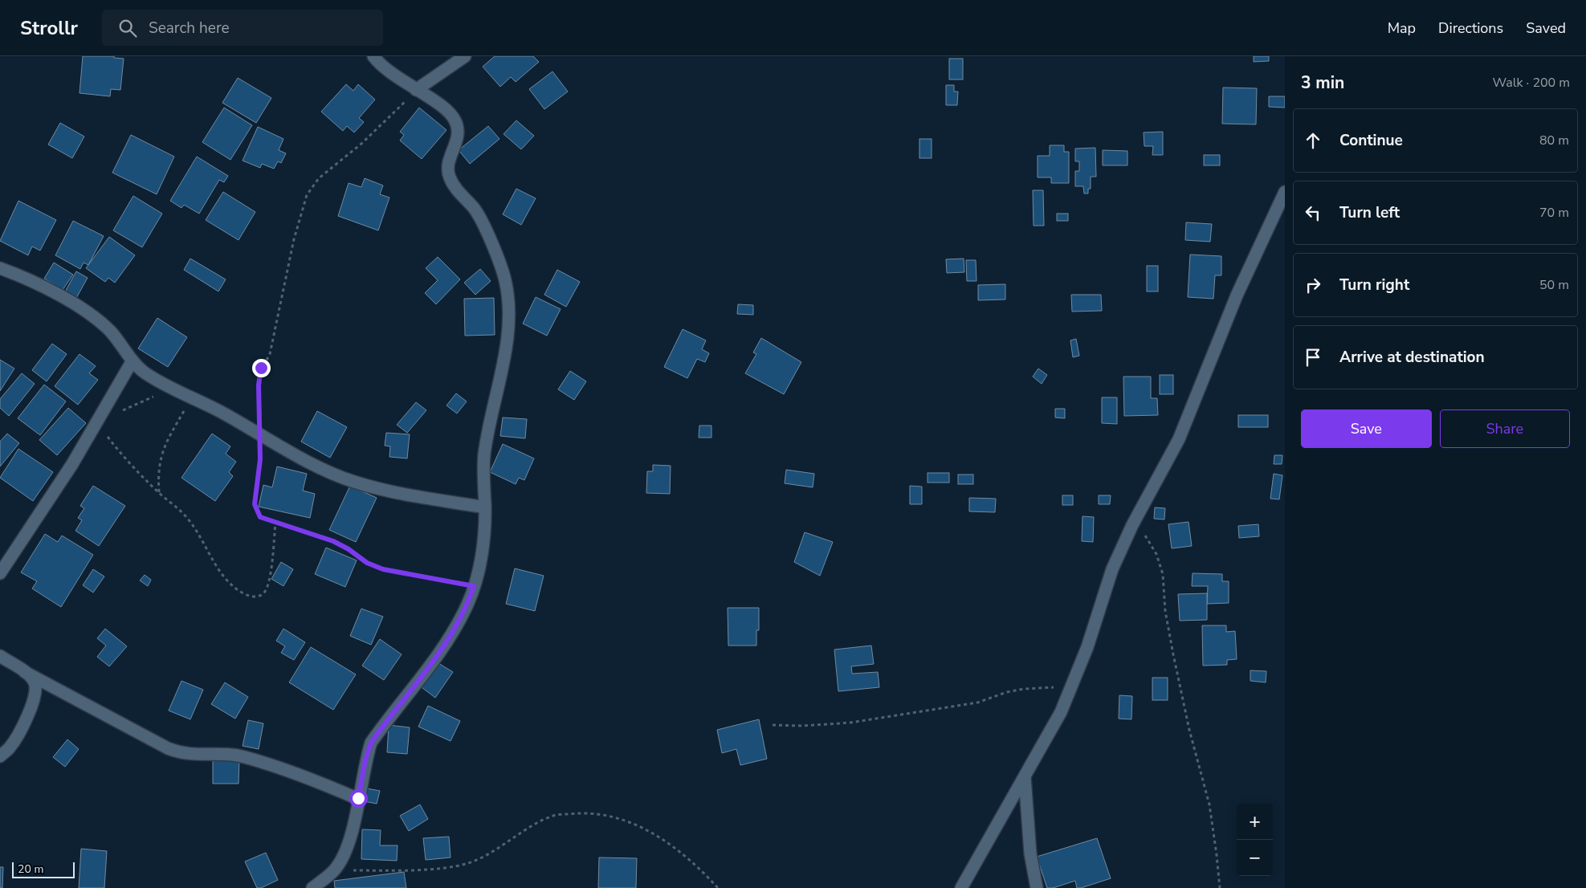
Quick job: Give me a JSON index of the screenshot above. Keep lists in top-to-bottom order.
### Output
{
  "scale_bar": "20 m",
  "page": {
    "header": "Strollr",
    "search": "Search here",
    "nav": ["Map", "Directions", "Saved"],
    "heading": ["3 min", "Walk · 200 m"],
    "list": [
      ["Continue", "80 m"],
      ["Turn left", "70 m"],
      ["Turn right", "50 m"],
      "Arrive at destination"
    ],
    "buttons": ["Save", "Share"],
    "map_buttons": ["+", "−"],
    "scale": "20 m"
  }
}
